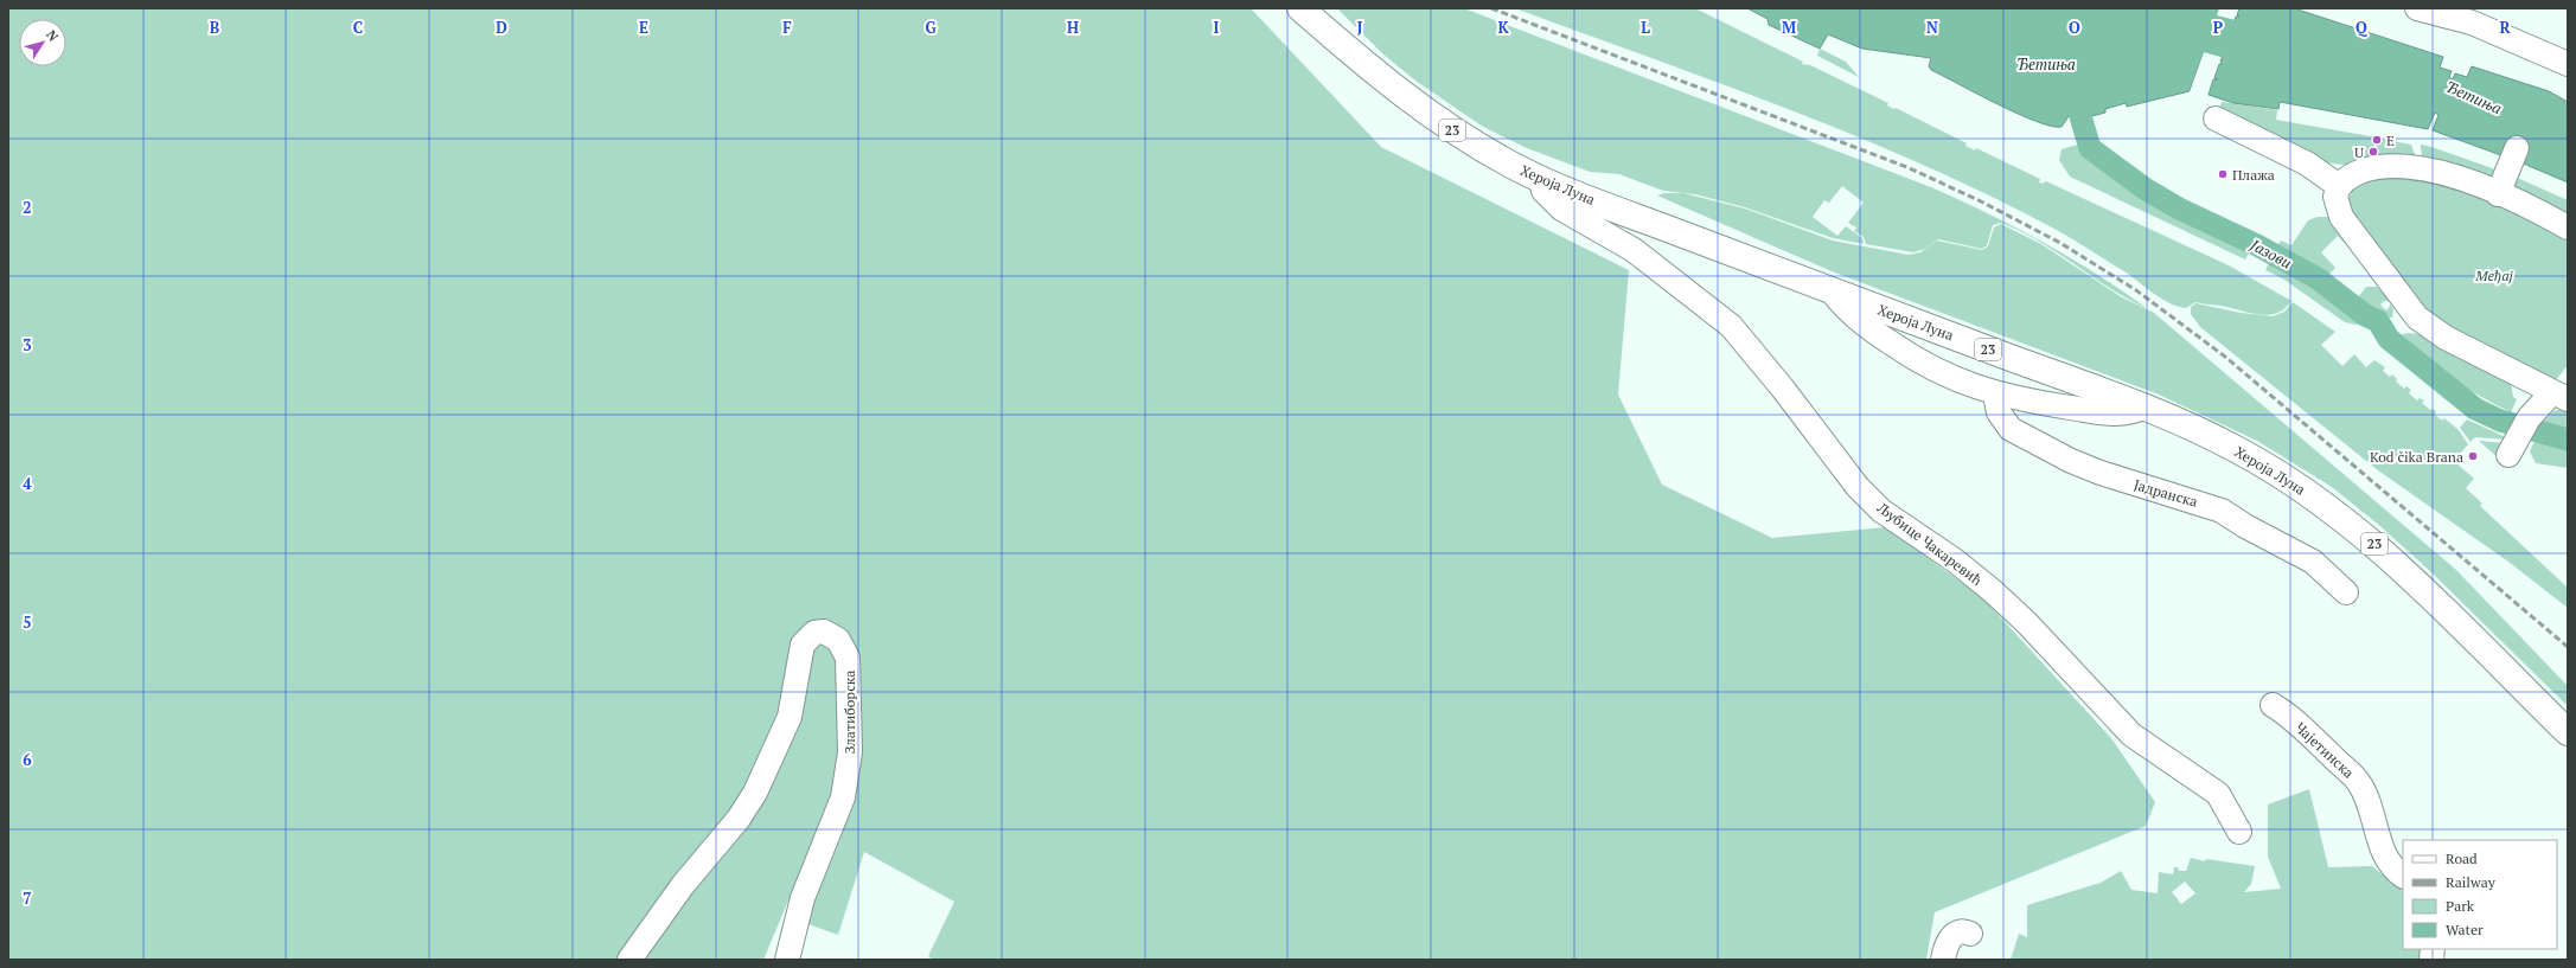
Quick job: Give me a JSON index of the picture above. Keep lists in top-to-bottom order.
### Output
{
  "streets": {
    "main road": ["23", "Хероја Луна"],
    "street": [
      "Јадранска",
      "Љубице Чакаревић",
      "Златиборска",
      "Чајетинска"
    ]
  },
  "crossings": [
    ["Хероја Луна", "Љубице Чакаревић"]
  ],
  "water": ["Ђетиња", "Јазови"],
  "parks": ["Међај"],
  "places": [
    "E",
    "U",
    "Плажа",
    "Kod čika Brana"
  ],
  "legend": [
    "Road",
    "Railway",
    "Park",
    "Water"
  ],
  "north": "top right",
  "grid": {
    "columns": [
      "B",
      "C",
      "D",
      "E",
      "F",
      "G",
      "H",
      "I",
      "J",
      "K",
      "L",
      "M",
      "N",
      "O",
      "P",
      "Q",
      "R"
    ],
    "rows": [
      "2",
      "3",
      "4",
      "5",
      "6",
      "7"
    ]
  }
}
